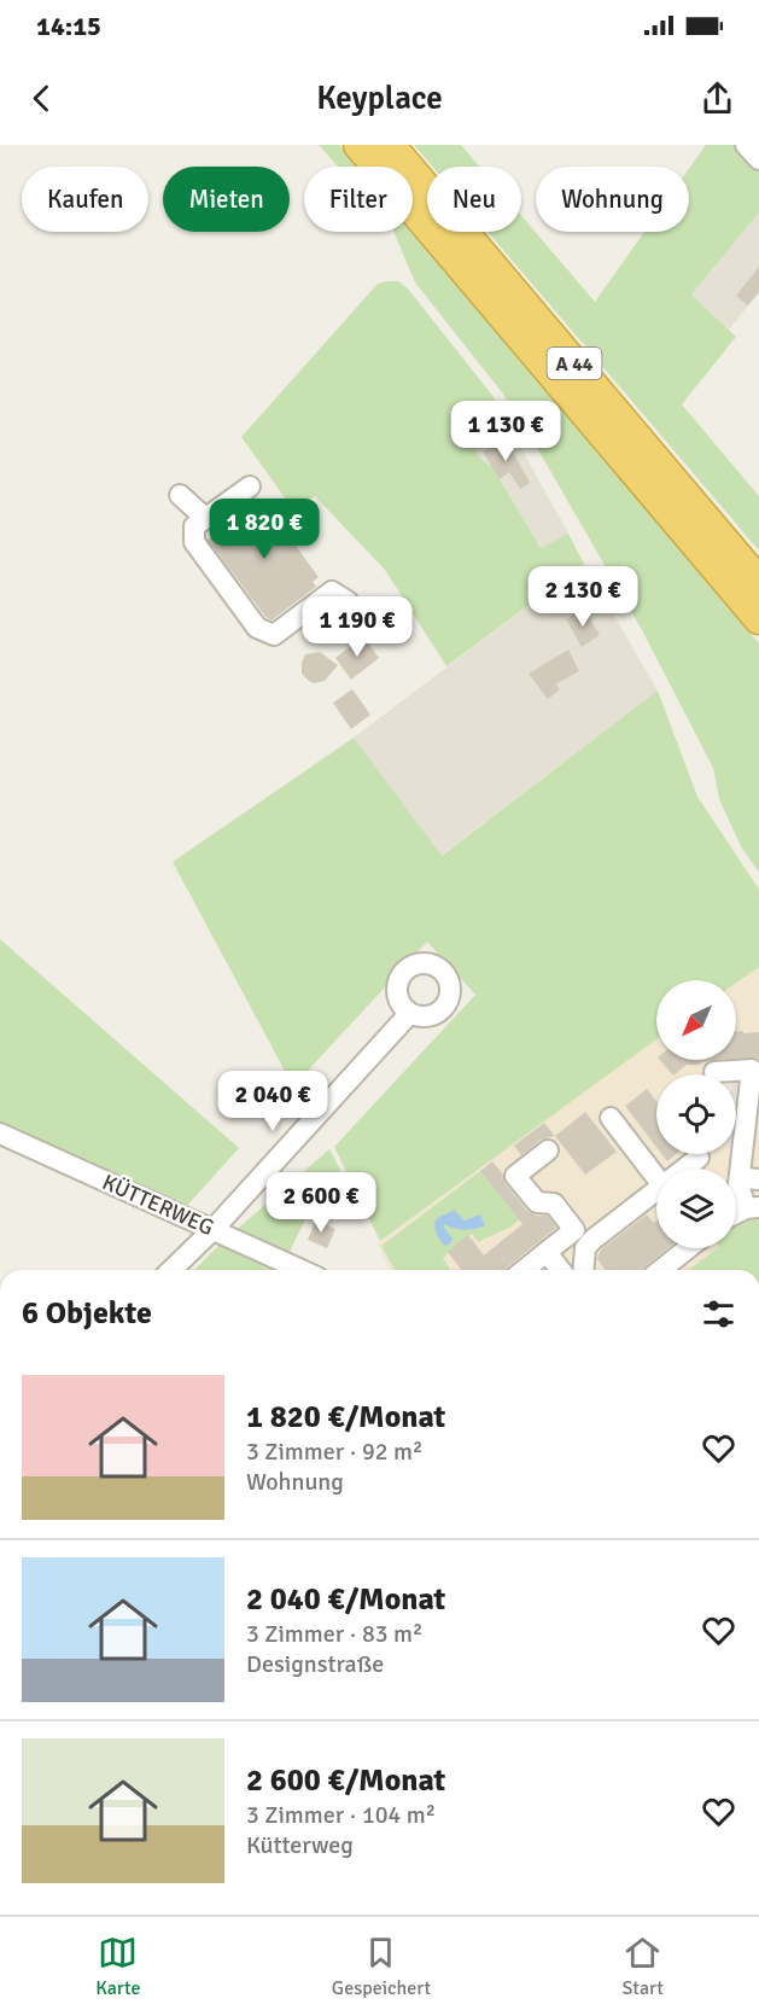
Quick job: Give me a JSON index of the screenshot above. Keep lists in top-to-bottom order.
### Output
{
  "streets": {
    "highway": ["A 44"],
    "street": ["KÜTTERWEG"]
  },
  "north": "bottom left",
  "page": {
    "status": "14:15",
    "header": "Keyplace",
    "chip": [
      "Kaufen",
      "Mieten",
      "Filter",
      "Neu",
      "Wohnung"
    ],
    "price": [
      "1 130 €",
      "1 820 €",
      "2 130 €",
      "1 190 €",
      "2 040 €",
      "2 600 €"
    ],
    "heading": "6 Objekte",
    "list": [
      {
        "name": "1 820 €/Monat",
        "note": "3 Zimmer · 92 m² · Wohnung"
      },
      {
        "name": "2 040 €/Monat",
        "note": "3 Zimmer · 83 m² · Designstraße"
      },
      {
        "name": "2 600 €/Monat",
        "note": "3 Zimmer · 104 m² · Kütterweg"
      }
    ],
    "tabs": ["Karte", "Gespeichert", "Start"]
  }
}
